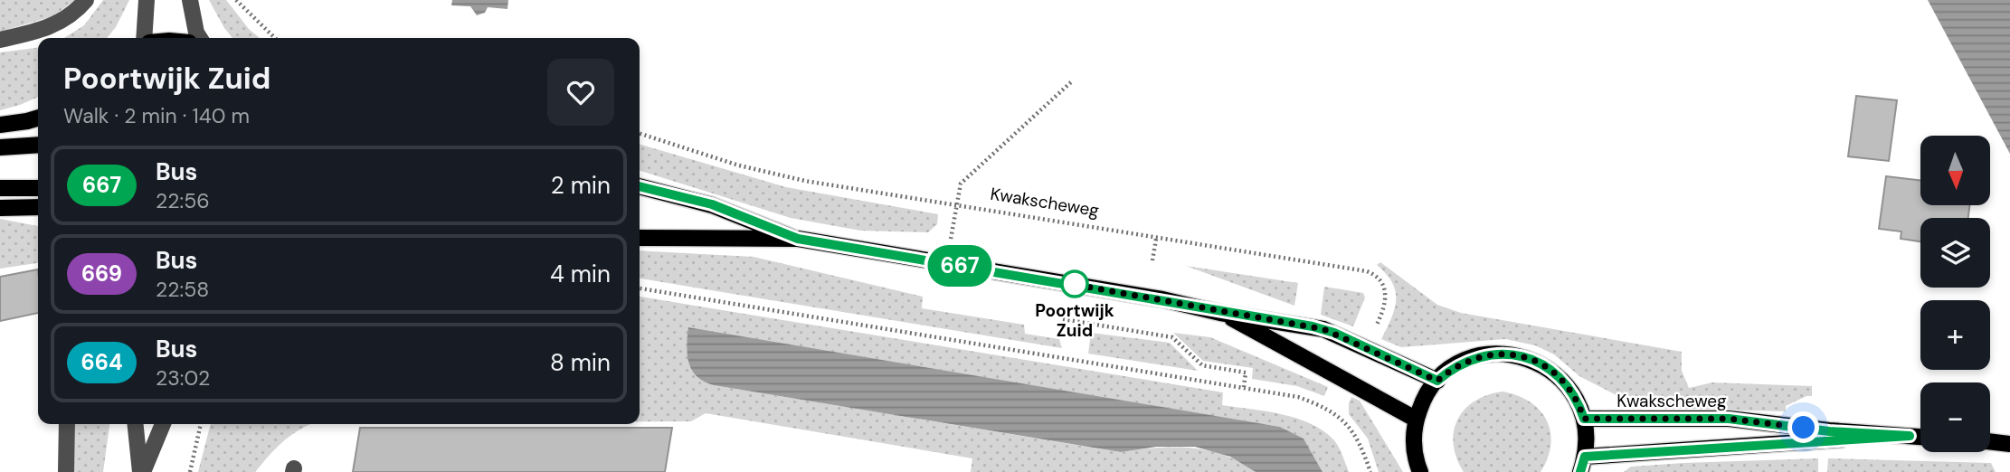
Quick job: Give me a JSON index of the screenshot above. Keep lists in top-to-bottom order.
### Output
{
  "streets": {
    "main road": ["Kwakscheweg"]
  },
  "places": ["Poortwijk Zuid"],
  "lines": ["bus line 667"],
  "north": "bottom",
  "page": {
    "on_map": "667",
    "heading": ["Poortwijk Zuid", "Walk · 2 min · 140 m"],
    "map_buttons": ["+", "−"],
    "list": [
      {
        "mark": "667",
        "name": "Bus",
        "note": "22:56",
        "value": "2 min"
      },
      {
        "mark": "669",
        "name": "Bus",
        "note": "22:58",
        "value": "4 min"
      },
      {
        "mark": "664",
        "name": "Bus",
        "note": "23:02",
        "value": "8 min"
      }
    ]
  }
}
